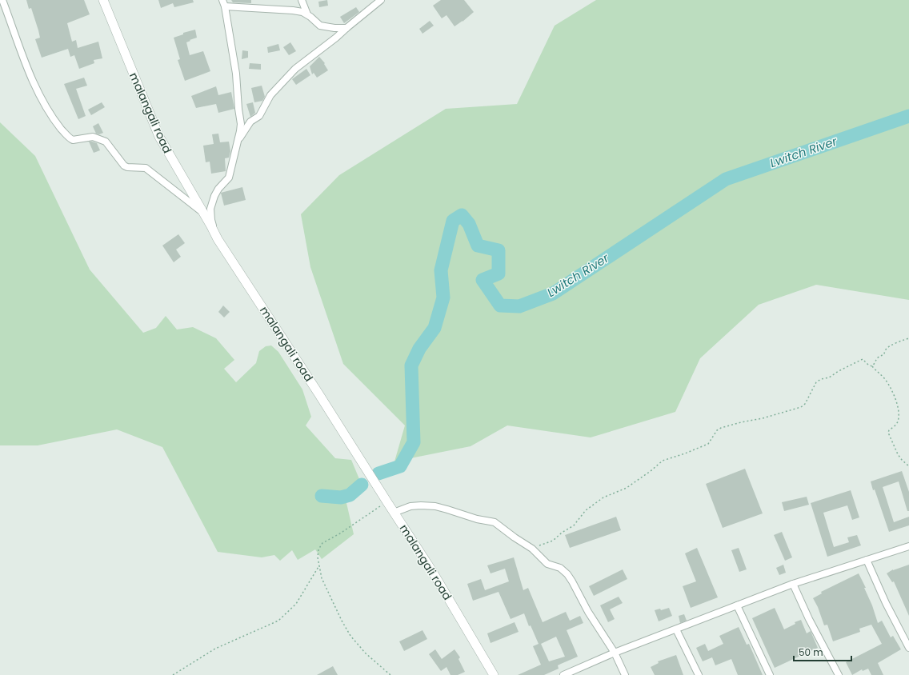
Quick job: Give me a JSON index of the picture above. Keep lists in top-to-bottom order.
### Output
{
  "streets": {
    "street": ["malangali road"]
  },
  "water": ["Lwitch River"],
  "scale_bar": "50 m"
}
